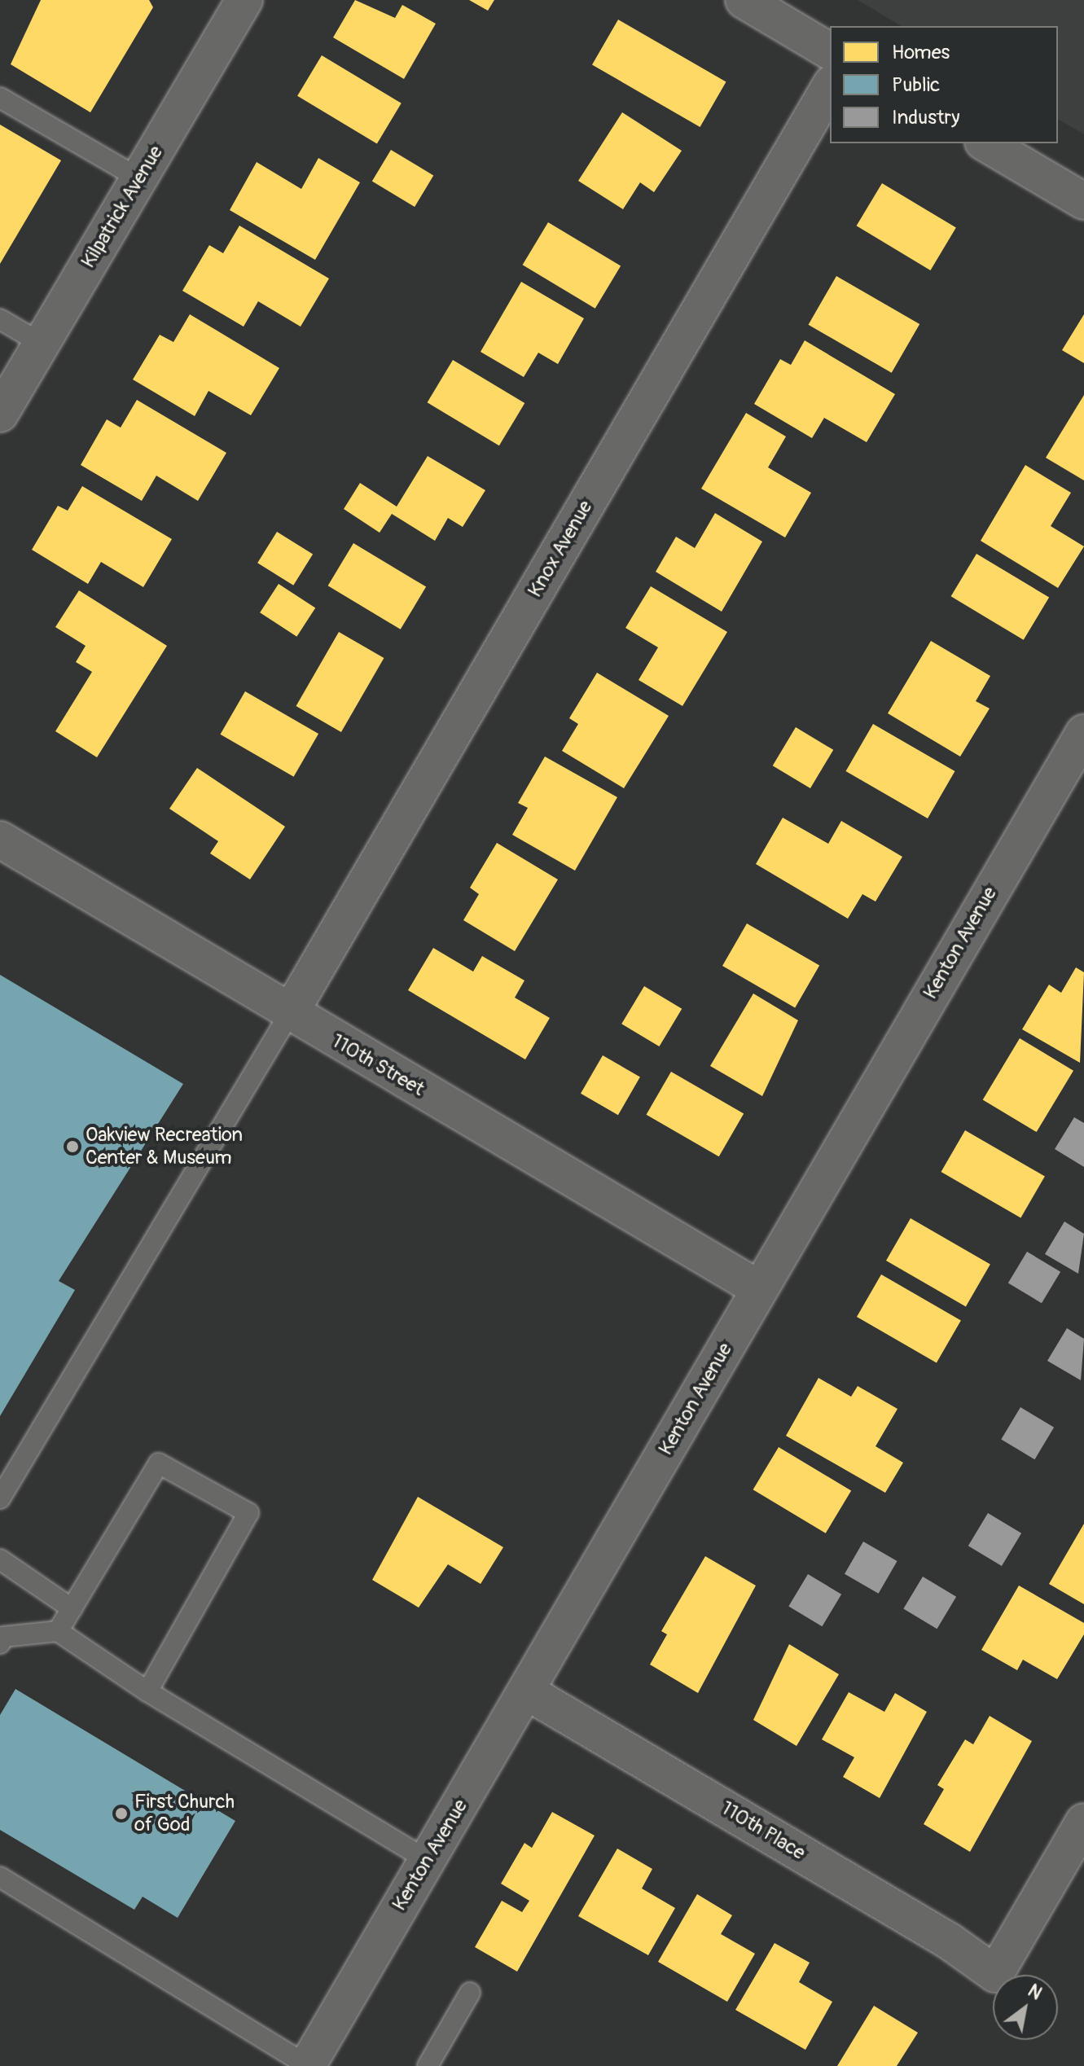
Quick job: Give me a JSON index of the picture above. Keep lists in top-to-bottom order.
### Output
{
  "streets": {
    "street": [
      "Kilpatrick Avenue",
      "Knox Avenue",
      "Kenton Avenue",
      "110th Street",
      "110th Place"
    ]
  },
  "crossings": [
    ["Knox Avenue", "110th Street"],
    ["Kenton Avenue", "110th Street"],
    ["Kenton Avenue", "110th Place"]
  ],
  "places": ["Oakview Recreation Center & Museum", "First Church of God"],
  "legend": ["Homes", "Public", "Industry"],
  "north": "top right"
}
